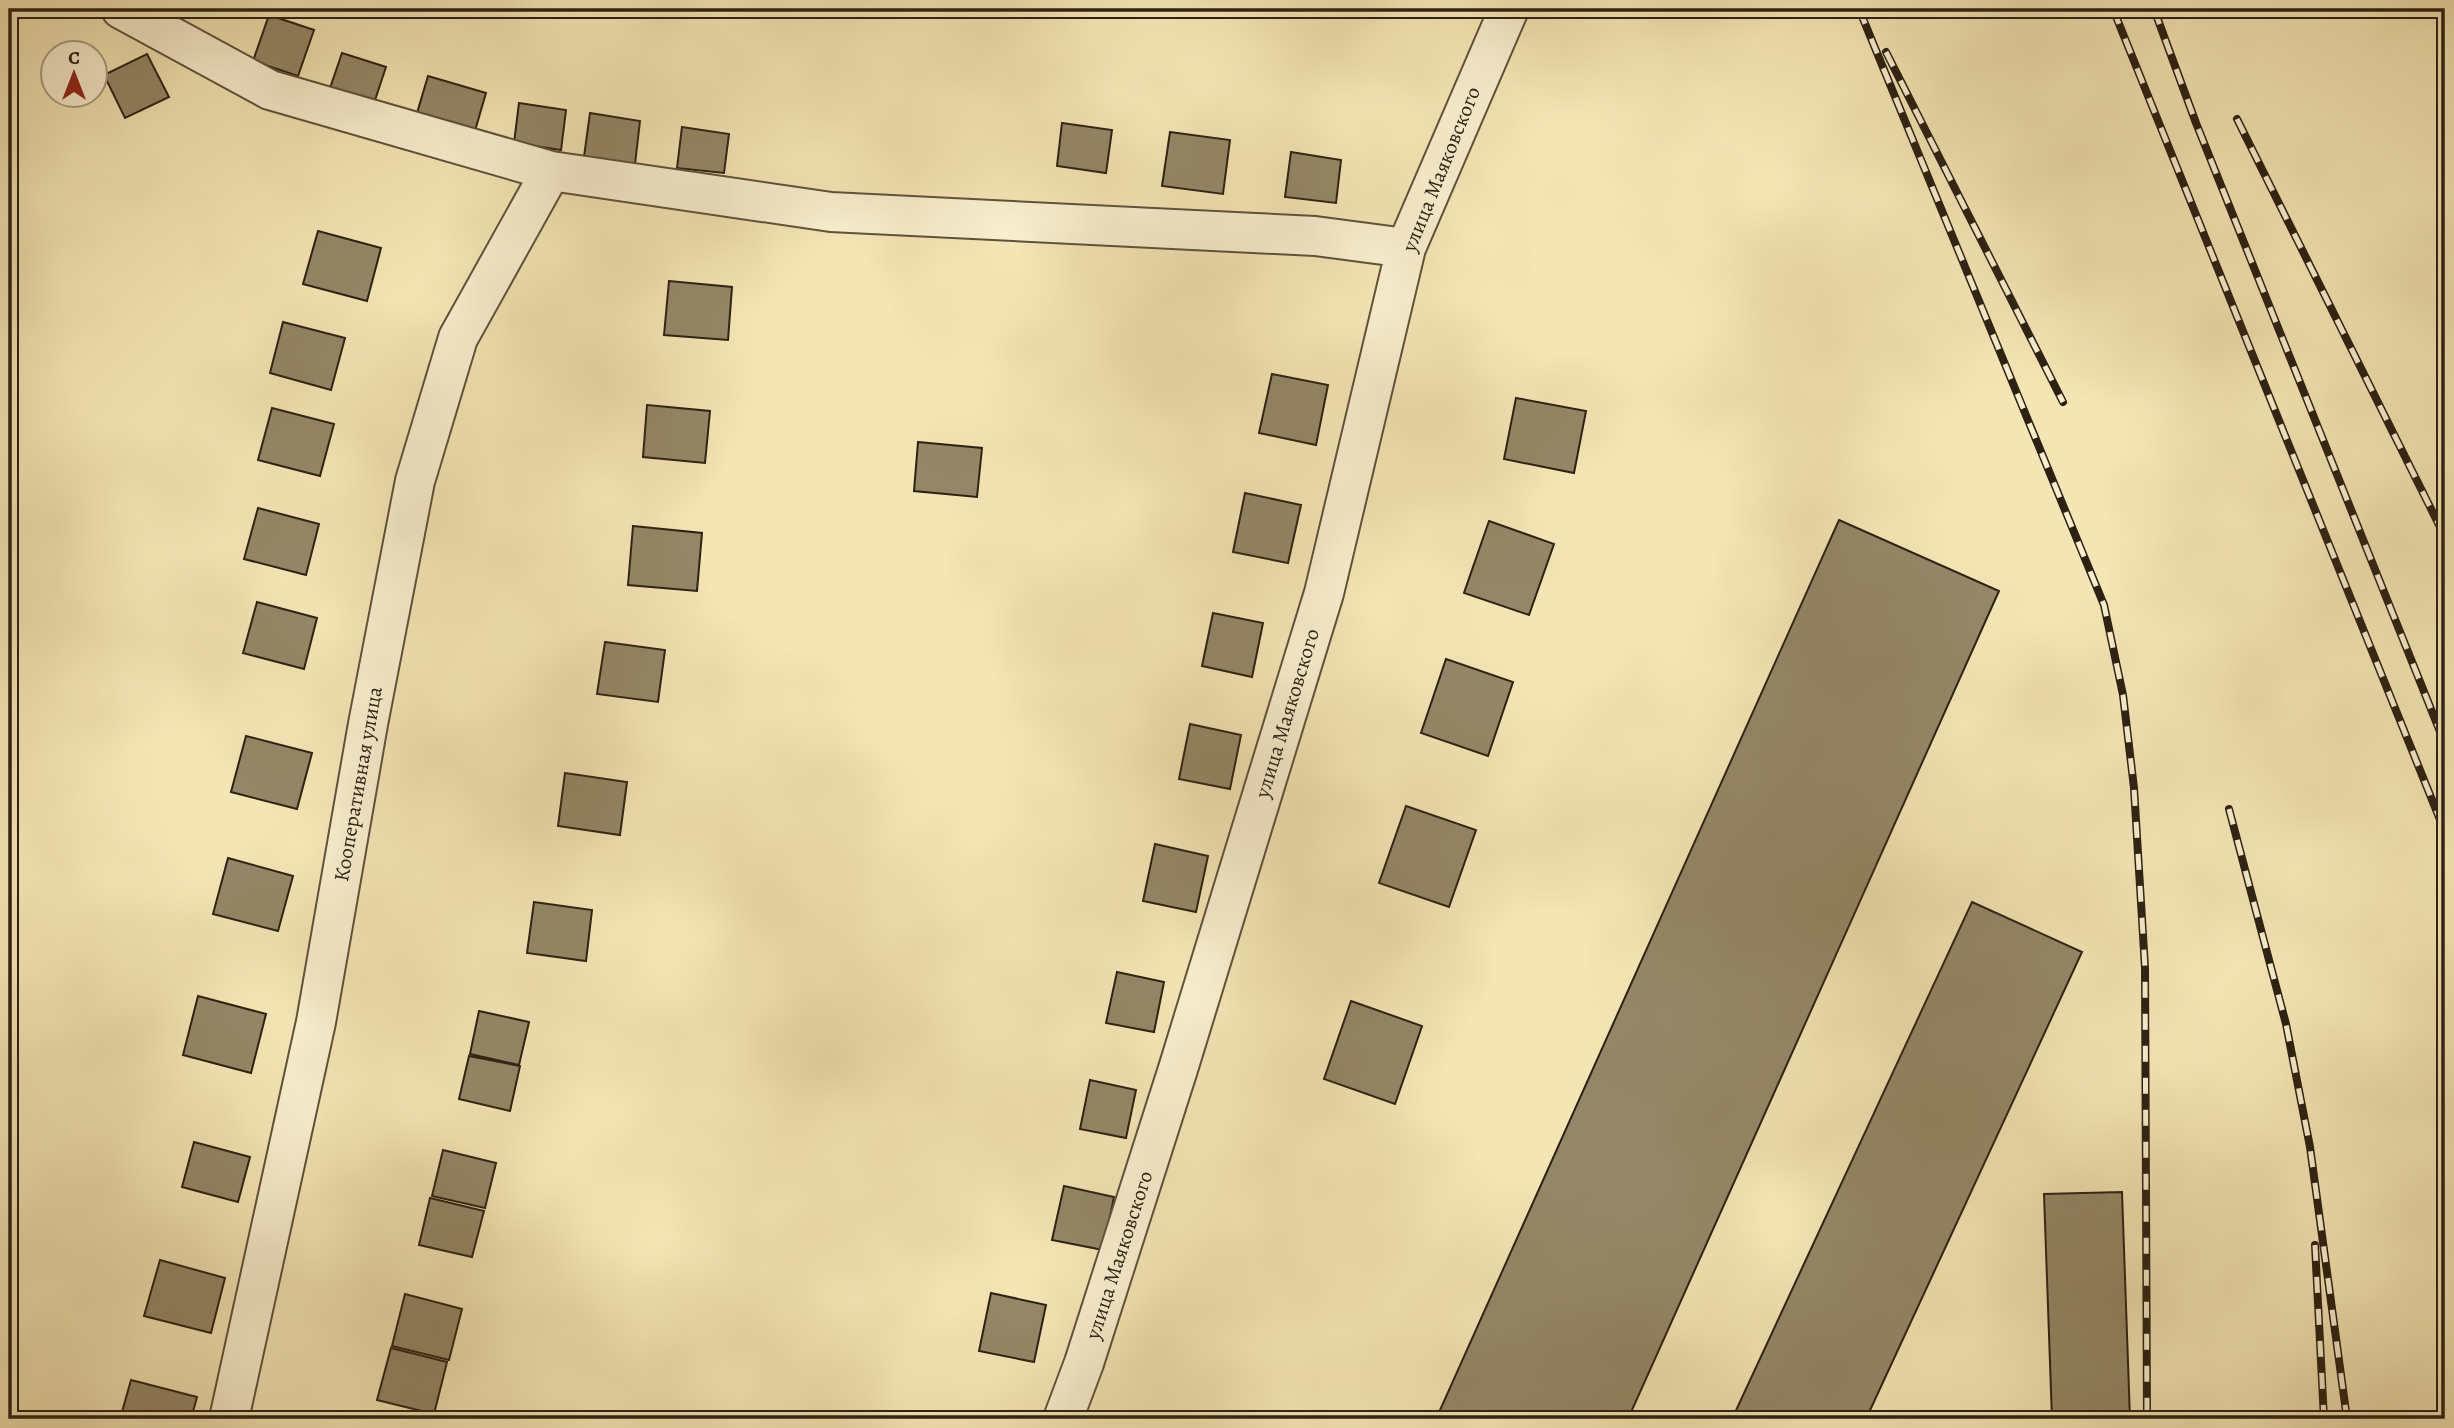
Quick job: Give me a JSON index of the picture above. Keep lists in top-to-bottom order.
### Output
{
  "streets": {
    "street": ["улица Маяковского", "Кооперативная улица"]
  },
  "north": "top"
}
